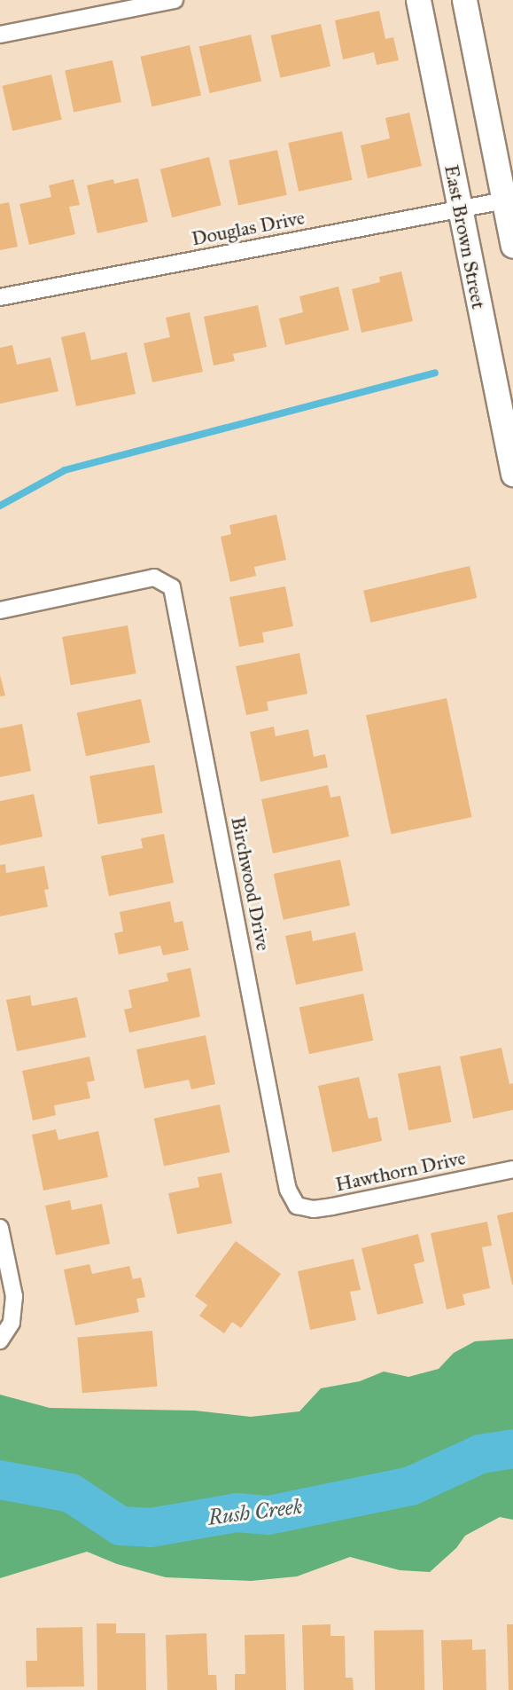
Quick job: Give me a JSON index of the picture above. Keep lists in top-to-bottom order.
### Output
{
  "streets": {
    "main road": ["East Brown Street"],
    "street": ["Douglas Drive", "Birchwood Drive", "Hawthorn Drive"]
  },
  "crossings": [
    ["Douglas Drive", "East Brown Street"],
    ["Birchwood Drive", "Hawthorn Drive"]
  ],
  "water": ["Rush Creek"]
}
